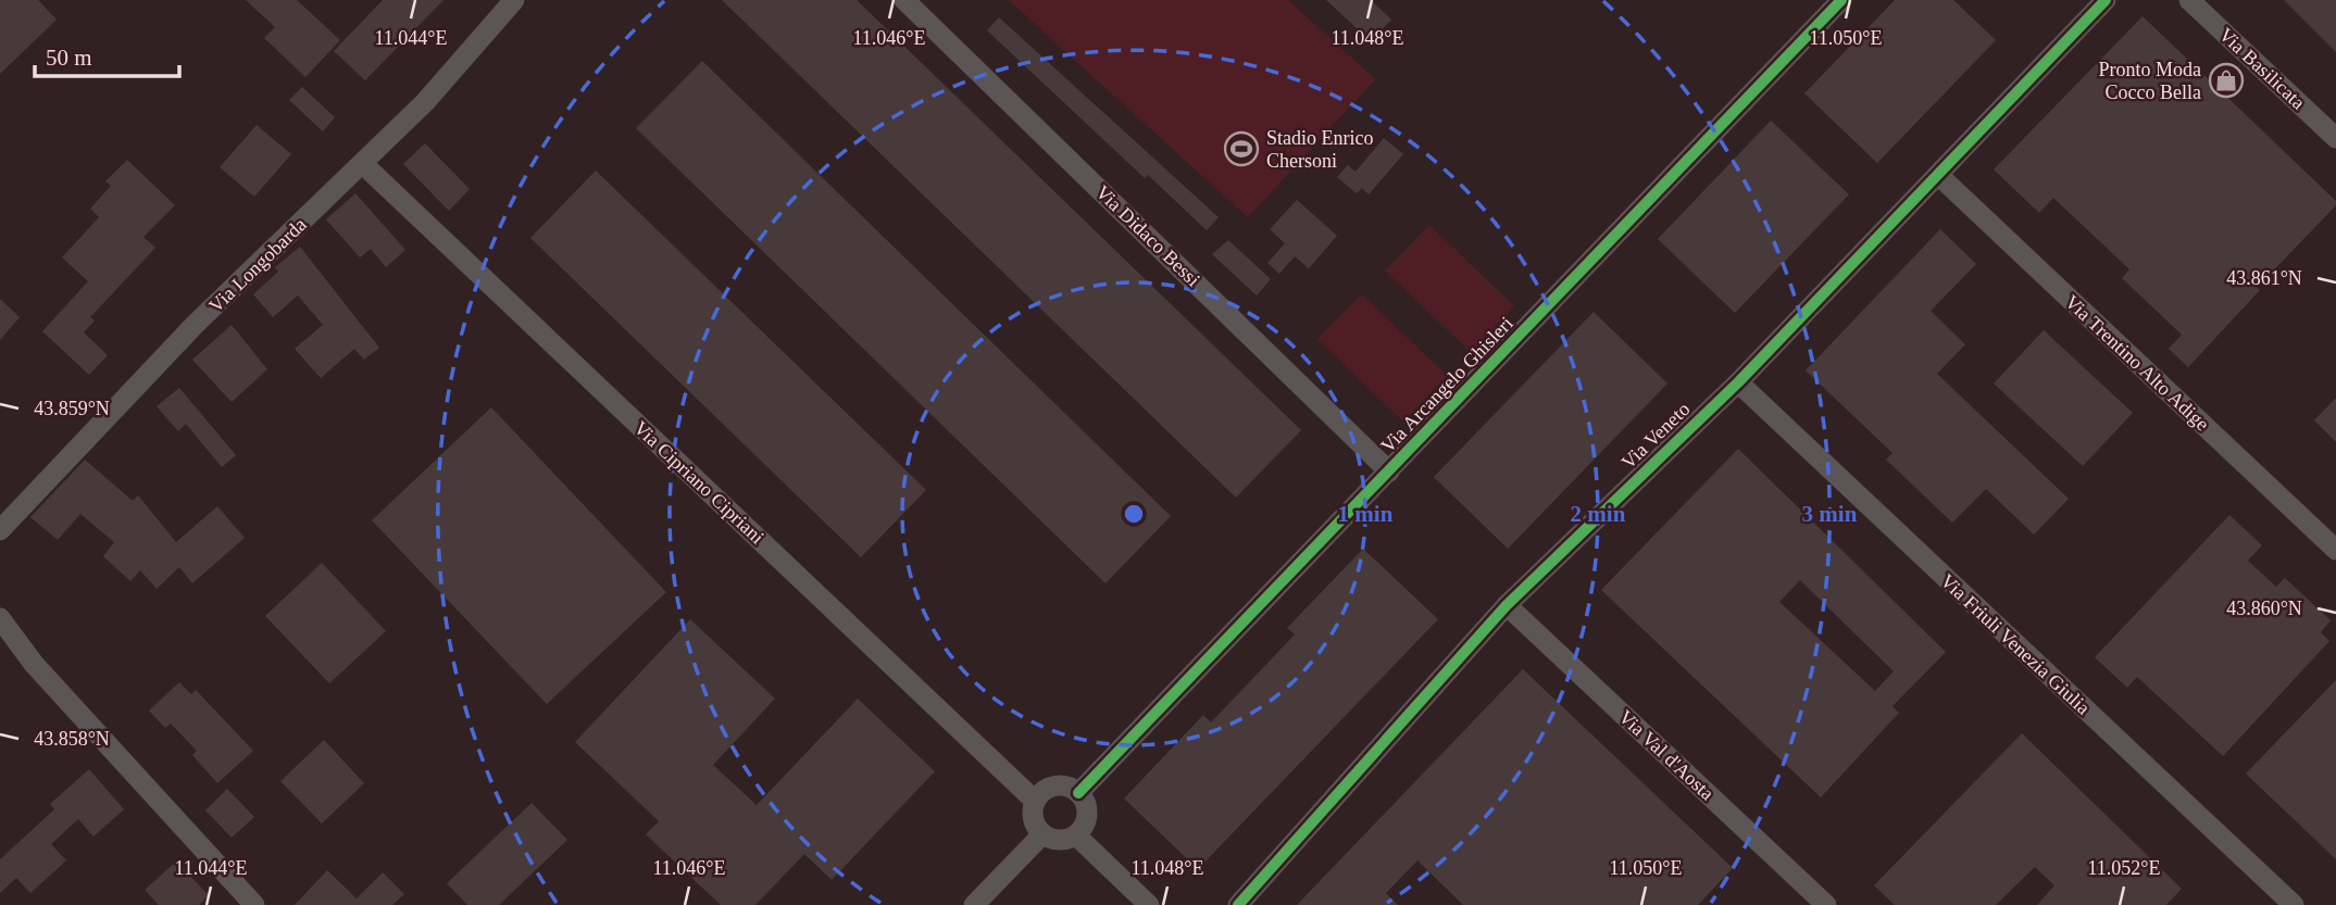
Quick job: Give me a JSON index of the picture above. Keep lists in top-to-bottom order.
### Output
{
  "streets": {
    "street": [
      "Via Basilicata",
      "Via Didaco Bessi",
      "Via Longobarda",
      "Via Trentino Alto Adige",
      "Via Arcangelo Ghisleri",
      "Via Veneto",
      "Via Cipriano Cipriani",
      "Via Friuli Venezia Giulia",
      "Via Val d'Aosta"
    ]
  },
  "crossings": [
    ["Via Didaco Bessi", "Via Arcangelo Ghisleri"],
    ["Via Longobarda", "Via Cipriano Cipriani"],
    ["Via Trentino Alto Adige", "Via Veneto"],
    ["Via Arcangelo Ghisleri", "Via Cipriano Cipriani"],
    ["Via Veneto", "Via Friuli Venezia Giulia"],
    ["Via Veneto", "Via Val d'Aosta"]
  ],
  "places": {
    "shop": ["Pronto Moda Cocco Bella"],
    "sports": ["Stadio Enrico Chersoni"]
  },
  "scale_bar": "50 m",
  "coordinates": [
    "11.044°E",
    "11.046°E",
    "11.048°E",
    "11.050°E",
    "43.861°N",
    "43.859°N",
    "43.860°N",
    "43.858°N",
    "11.052°E"
  ],
  "rings": ["1 min", "2 min", "3 min"]
}
